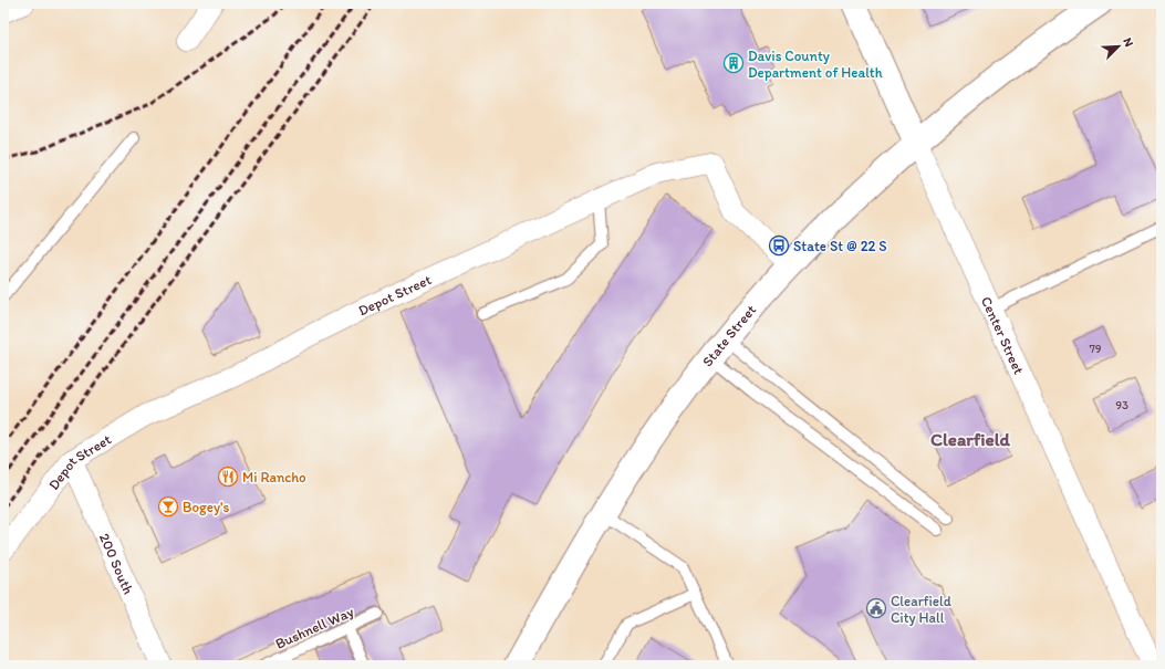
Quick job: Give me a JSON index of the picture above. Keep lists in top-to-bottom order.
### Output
{
  "streets": {
    "main road": ["Center Street", "State Street"],
    "street": ["Depot Street", "200 South"],
    "lane": ["Bushnell Way"]
  },
  "crossings": [
    ["Depot Street", "State Street"],
    ["Depot Street", "200 South"],
    ["Center Street", "State Street"]
  ],
  "districts": ["Clearfield"],
  "places": {
    "building": ["Davis County Department of Health"],
    "bus stop": ["State St @ 22 S"],
    "restaurant": ["Mi Rancho"],
    "bar": ["Bogey's"],
    "public building": ["Clearfield City Hall"]
  },
  "house_numbers": ["79", "93"],
  "north": "top right"
}
